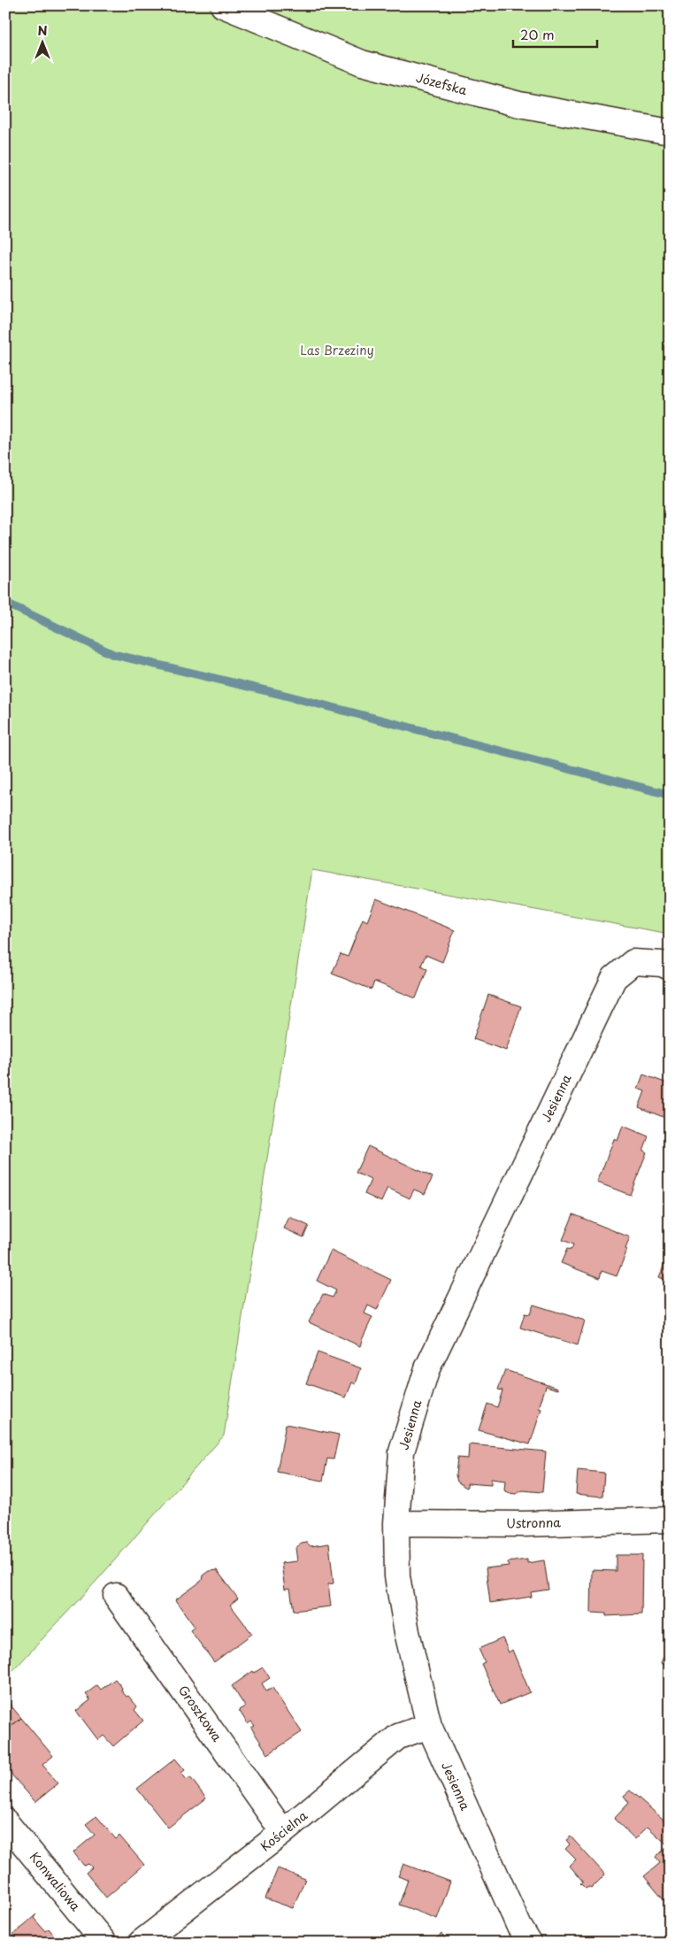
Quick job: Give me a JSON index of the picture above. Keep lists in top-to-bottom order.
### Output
{
  "streets": {
    "street": [
      "Józefska",
      "Jesienna",
      "Ustronna",
      "Groszkowa",
      "Kościelna",
      "Konwaliowa"
    ]
  },
  "crossings": [
    ["Jesienna", "Ustronna"],
    ["Jesienna", "Kościelna"],
    ["Groszkowa", "Kościelna"]
  ],
  "parks": ["Las Brzeziny"],
  "scale_bar": "20 m",
  "north": "top"
}
